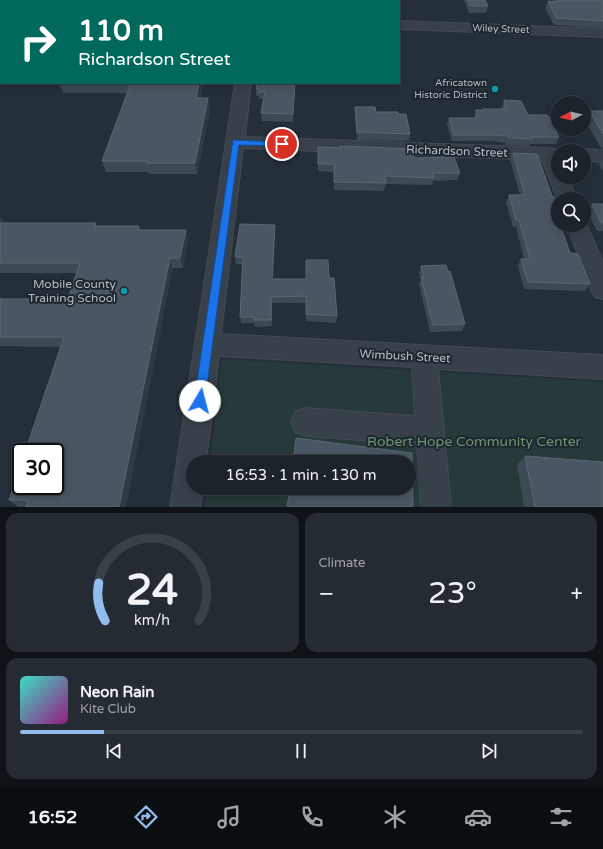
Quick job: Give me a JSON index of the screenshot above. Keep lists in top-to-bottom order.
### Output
{
  "streets": {
    "street": ["Wiley Street", "Richardson Street", "Wimbush Street"]
  },
  "parks": ["Robert Hope Community Center"],
  "places": ["Africatown Historic District", "Mobile County Training School"],
  "north": "left",
  "page": {
    "turn": ["110 m", "Richardson Street"],
    "limit": "30",
    "trip": "16:53 · 1 min · 130 m",
    "tile": "Climate",
    "heat": ["−", "23°", "+"],
    "song": ["Neon Rain", "Kite Club"],
    "tabs": "16:52",
    "gauge": ["24", "km/h"]
  }
}
